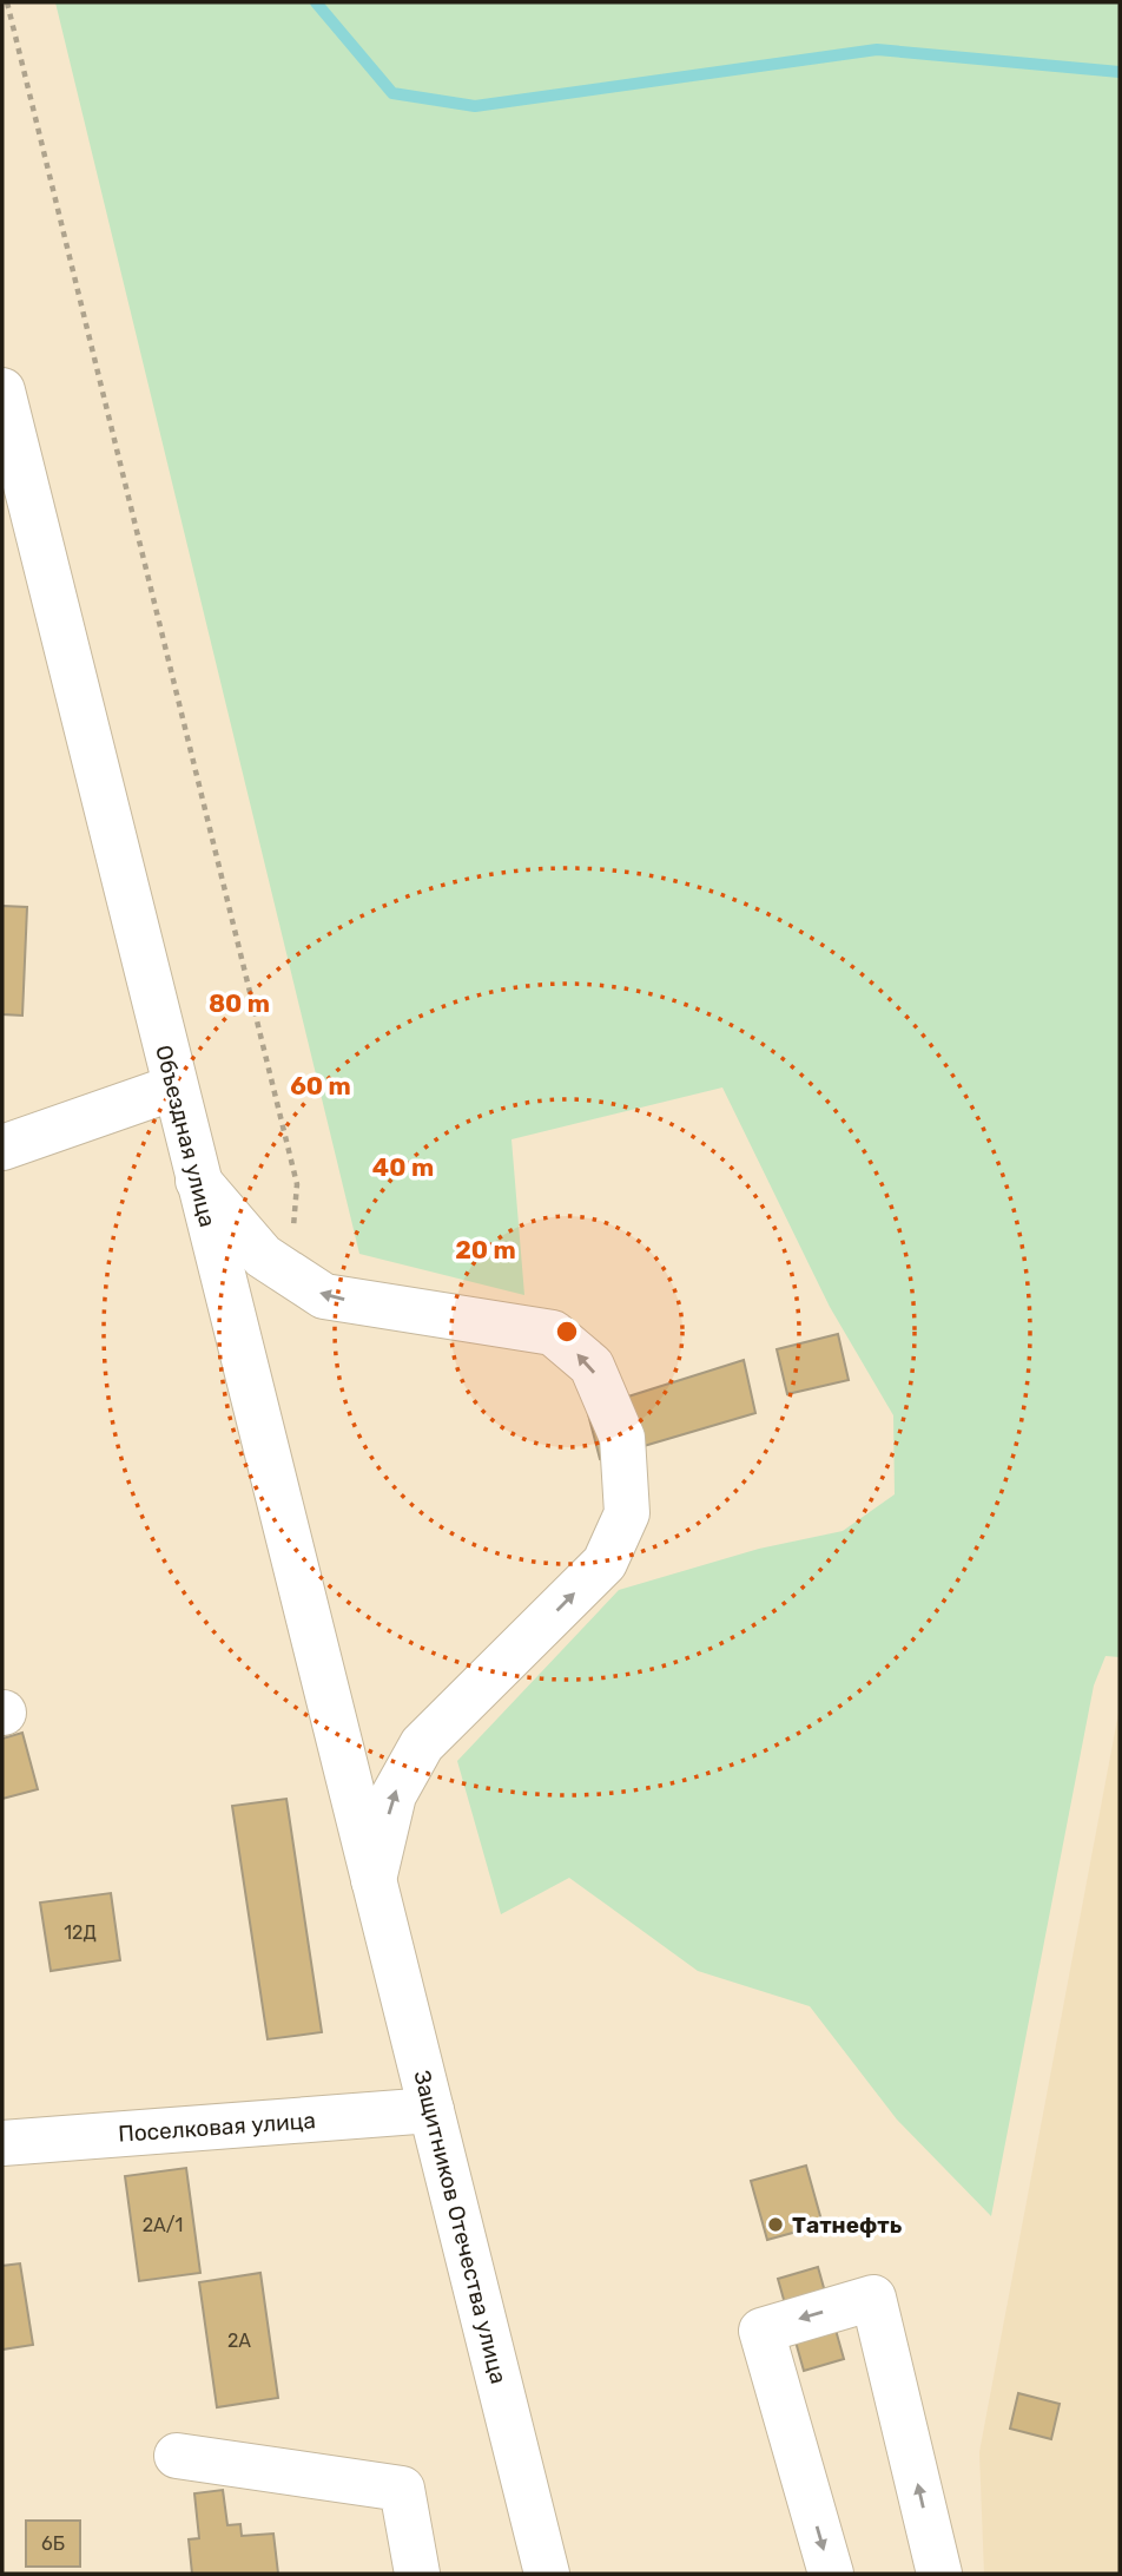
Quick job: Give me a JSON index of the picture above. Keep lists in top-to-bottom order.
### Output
{
  "streets": {
    "main road": ["Объездная улица", "Поселковая улица", "Защитников Отечества улица"]
  },
  "crossings": [
    ["Объездная улица", "Защитников Отечества улица"],
    ["Поселковая улица", "Защитников Отечества улица"]
  ],
  "places": ["Татнефть"],
  "house_numbers": [
    "12Д",
    "2А/1",
    "2А",
    "6Б"
  ],
  "rings": [
    "80 m",
    "60 m",
    "40 m",
    "20 m"
  ]
}
